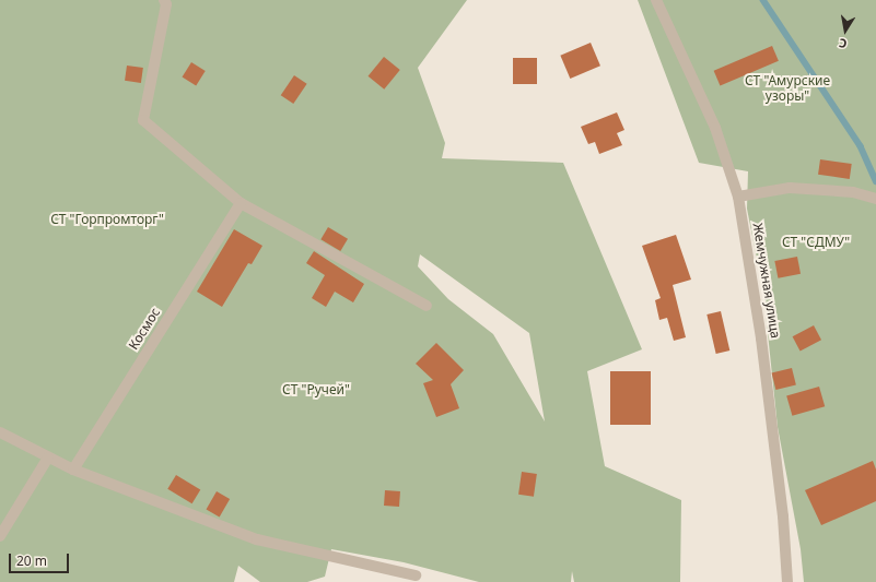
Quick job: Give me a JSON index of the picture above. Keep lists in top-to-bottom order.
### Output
{
  "streets": {
    "street": ["Жемчужная улица", "Космос"]
  },
  "parks": [
    "СТ \"Амурские узоры\"",
    "СТ \"Горпромторг\"",
    "СТ \"СДМУ\"",
    "СТ \"Ручей\""
  ],
  "scale_bar": "20 m",
  "north": "bottom"
}
